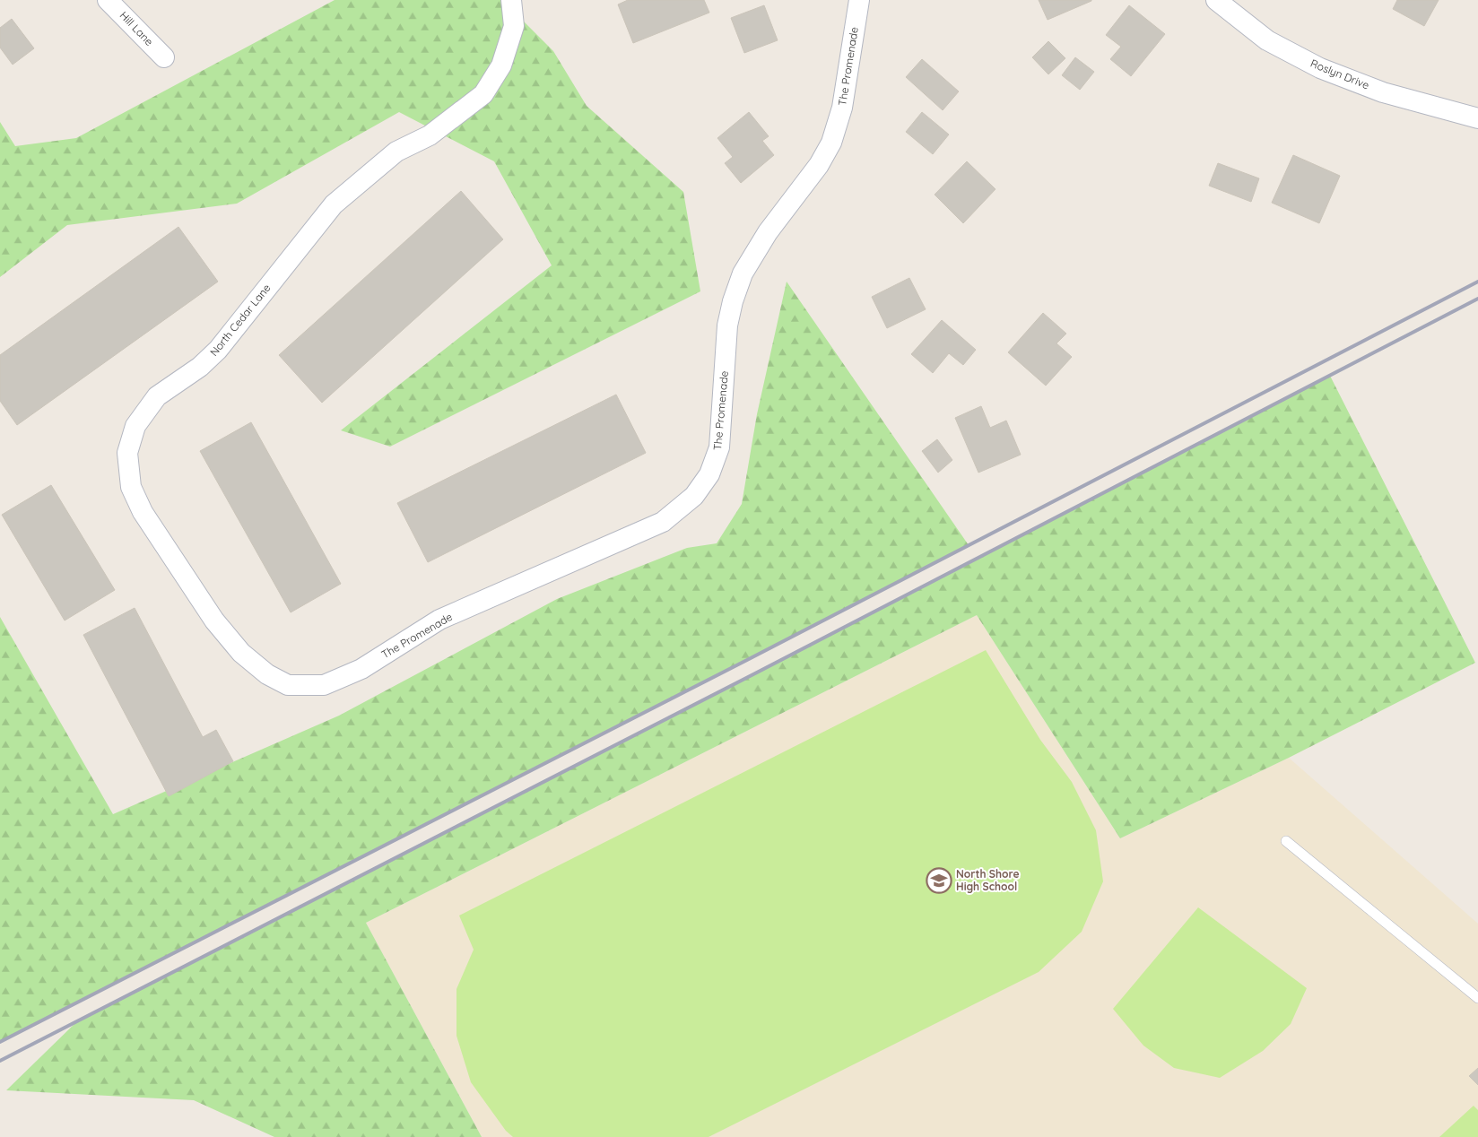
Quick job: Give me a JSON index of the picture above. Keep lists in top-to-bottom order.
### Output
{
  "streets": {
    "street": [
      "Hill Lane",
      "The Promenade",
      "Roslyn Drive",
      "North Cedar Lane"
    ]
  },
  "crossings": [
    ["The Promenade", "North Cedar Lane"]
  ],
  "places": {
    "school or university": ["North Shore High School"]
  }
}
